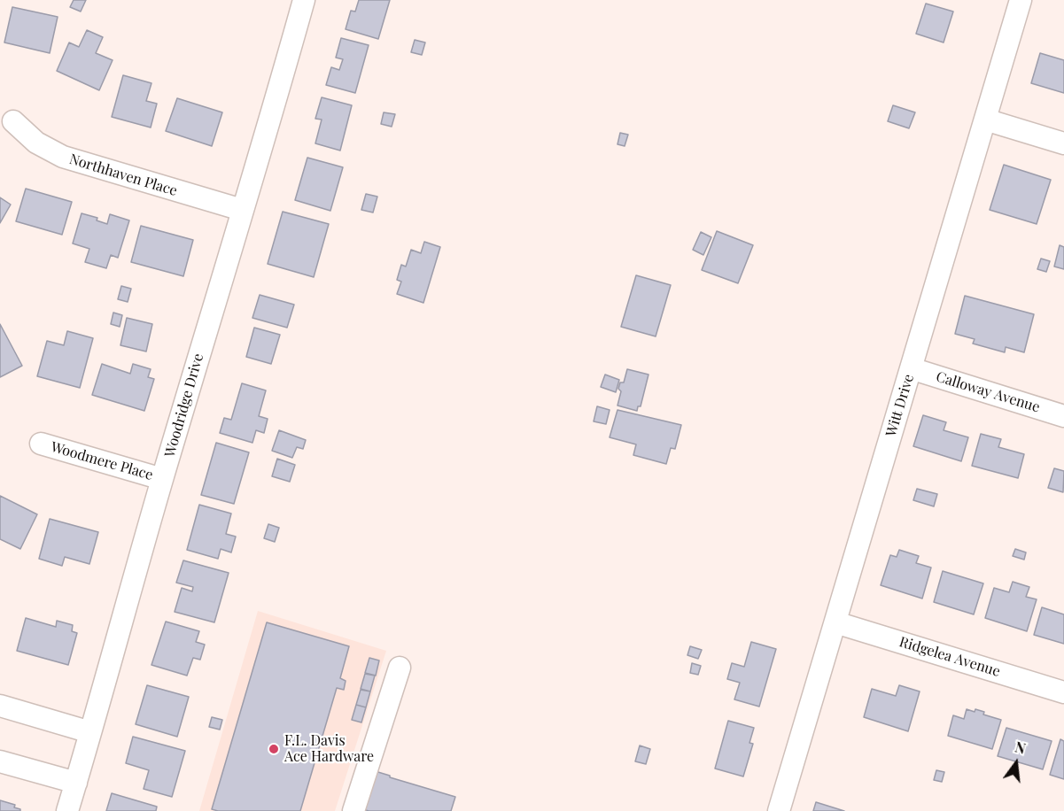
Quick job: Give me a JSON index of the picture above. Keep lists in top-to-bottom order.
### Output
{
  "streets": {
    "street": [
      "Northhaven Place",
      "Calloway Avenue",
      "Woodridge Drive",
      "Witt Drive",
      "Woodmere Place",
      "Ridgelea Avenue"
    ]
  },
  "crossings": [
    ["Northhaven Place", "Woodridge Drive"],
    ["Calloway Avenue", "Witt Drive"],
    ["Woodridge Drive", "Woodmere Place"],
    ["Witt Drive", "Ridgelea Avenue"]
  ],
  "places": ["F.L. Davis Ace Hardware"],
  "north": "top"
}
